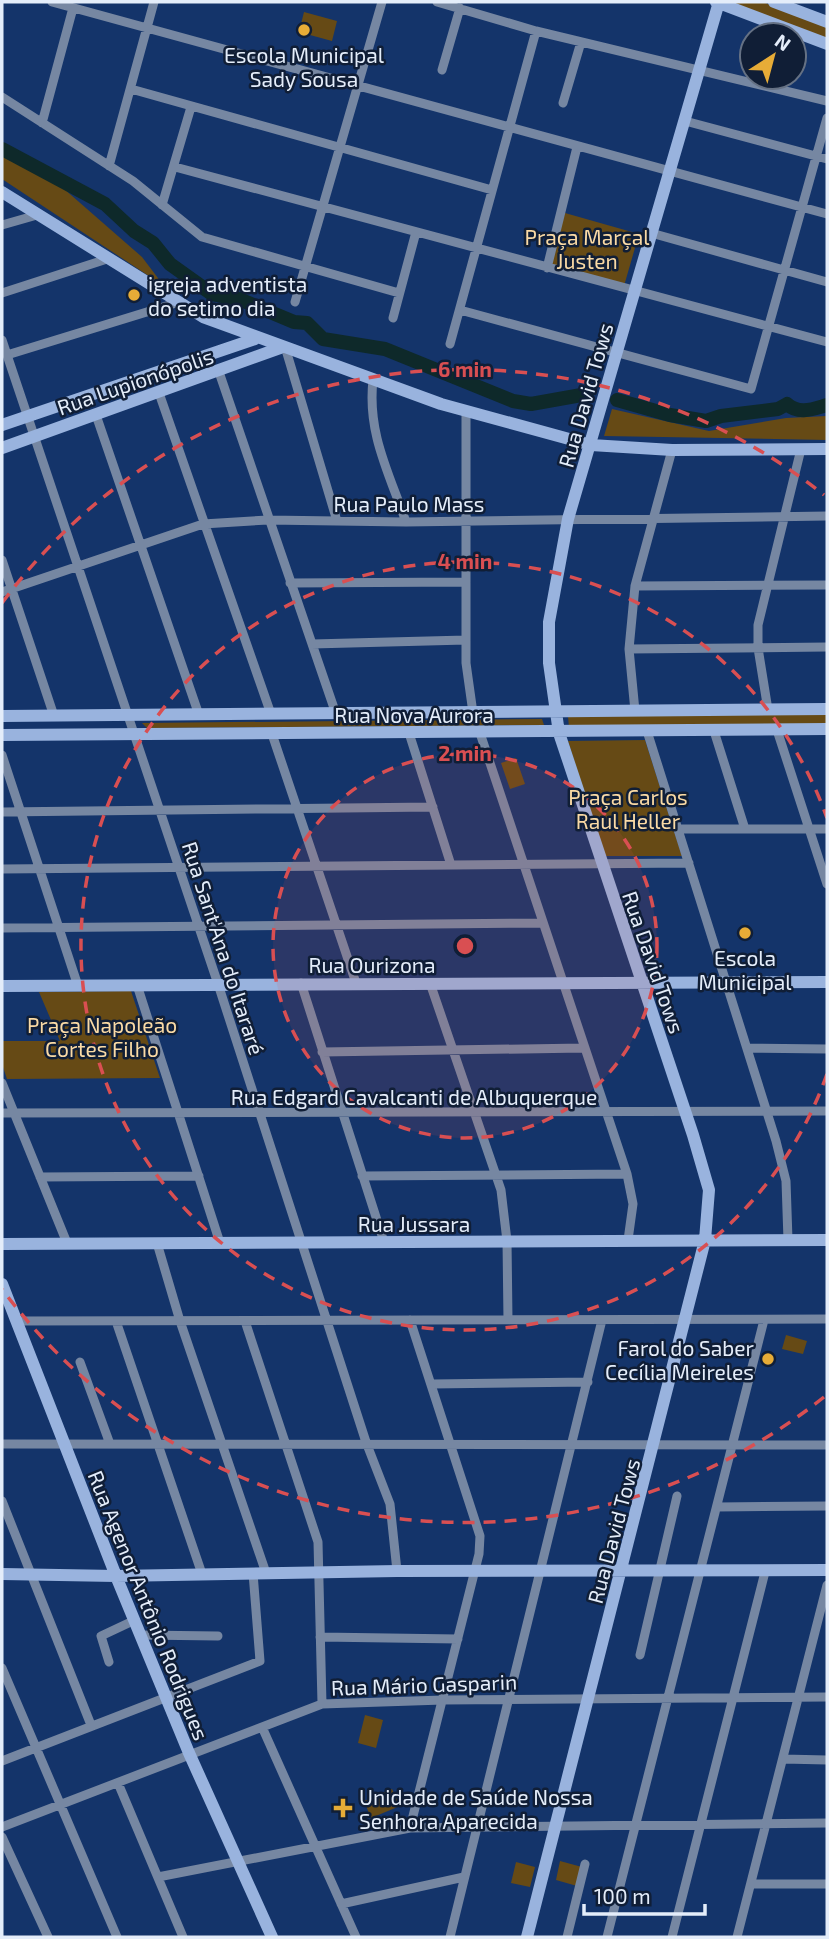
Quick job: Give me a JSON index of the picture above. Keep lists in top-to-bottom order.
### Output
{
  "streets": {
    "street": [
      "Rua Lupionópolis",
      "Rua David Tows",
      "Rua Paulo Mass",
      "Rua Nova Aurora",
      "Rua Sant'Ana do Itararé",
      "Rua Ourizona",
      "Rua Edgard Cavalcanti de Albuquerque",
      "Rua Jussara",
      "Rua Agenor Antônio Rodrigues",
      "Rua Mário Gasparin"
    ]
  },
  "crossings": [
    ["Rua Lupionópolis", "Rua Sant'Ana do Itararé"],
    ["Rua David Tows", "Rua Paulo Mass"],
    ["Rua David Tows", "Rua Nova Aurora"],
    ["Rua David Tows", "Rua Ourizona"],
    ["Rua David Tows", "Rua Edgard Cavalcanti de Albuquerque"],
    ["Rua David Tows", "Rua Jussara"],
    ["Rua David Tows", "Rua Mário Gasparin"],
    ["Rua Paulo Mass", "Rua Sant'Ana do Itararé"],
    ["Rua Nova Aurora", "Rua Sant'Ana do Itararé"],
    ["Rua Sant'Ana do Itararé", "Rua Ourizona"],
    ["Rua Sant'Ana do Itararé", "Rua Edgard Cavalcanti de Albuquerque"],
    ["Rua Sant'Ana do Itararé", "Rua Jussara"],
    ["Rua Agenor Antônio Rodrigues", "Rua Mário Gasparin"]
  ],
  "parks": ["Praça Marçal Justen", "Praça Carlos Raul Heller", "Praça Napoleão Cortes Filho"],
  "places": {
    "other": [
      "Escola Municipal Sady Sousa",
      "igreja adventista do setimo dia",
      "Escola Municipal",
      "Farol do Saber Cecília Meireles"
    ],
    "health": ["Unidade de Saúde Nossa Senhora Aparecida"]
  },
  "scale_bar": "100 m",
  "north": "top right",
  "rings": ["6 min", "4 min", "2 min"]
}
